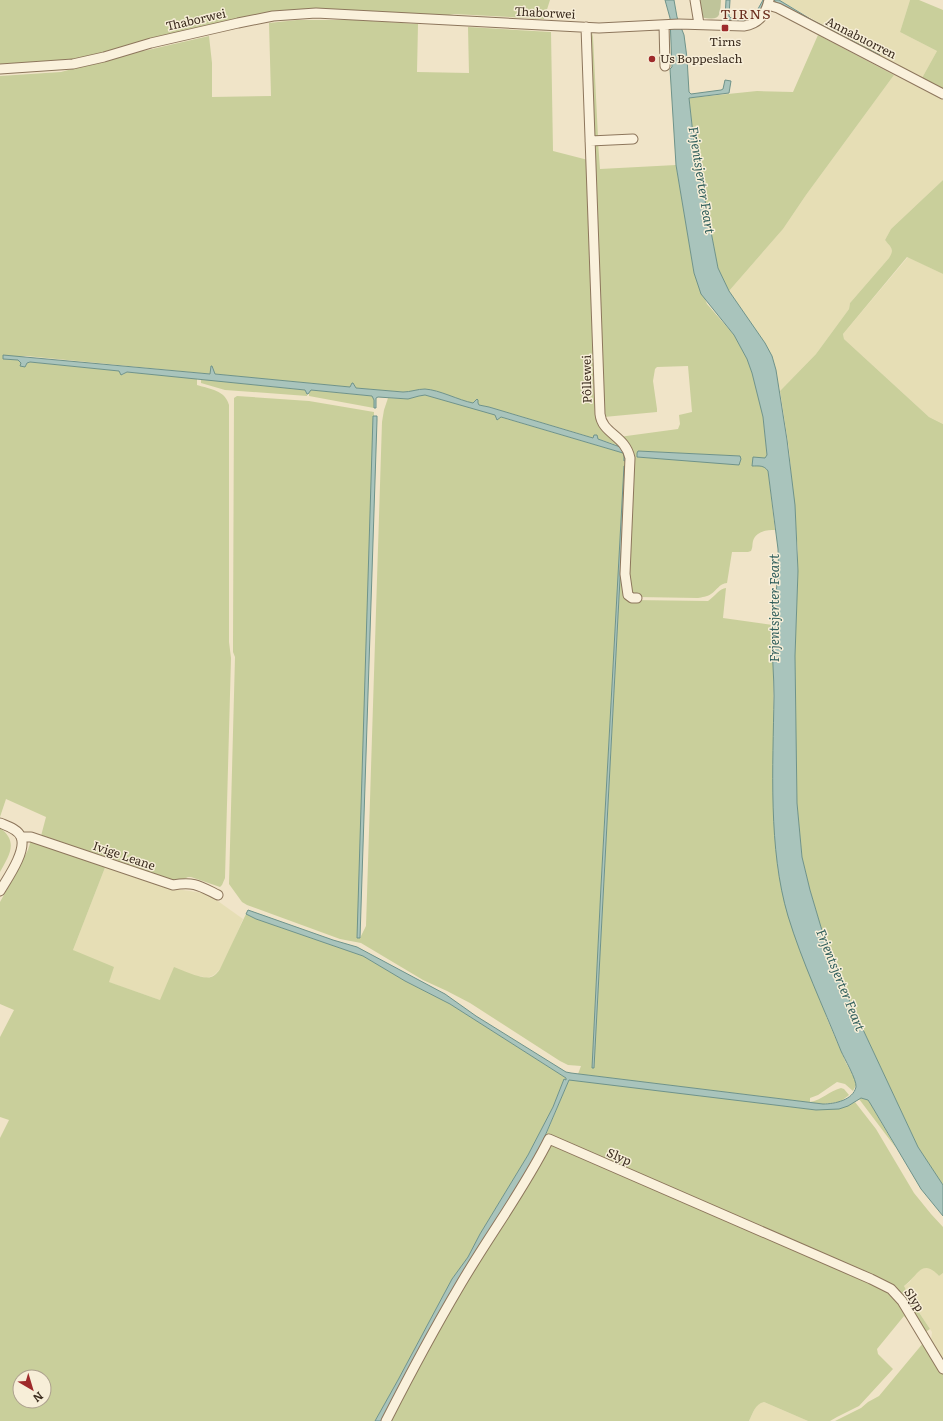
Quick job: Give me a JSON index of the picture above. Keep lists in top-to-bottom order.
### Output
{
  "streets": {
    "street": [
      "Thaborwei",
      "Annabuorren",
      "Pôllewei",
      "Ivige Leane",
      "Slyp"
    ]
  },
  "crossings": [
    ["Thaborwei", "Annabuorren"],
    ["Thaborwei", "Pôllewei"]
  ],
  "districts": ["TIRNS"],
  "water": ["Frjentsjerter Feart"],
  "places": {
    "transit": ["Tirns"],
    "other": ["Us Boppeslach"]
  },
  "north": "bottom right"
}
